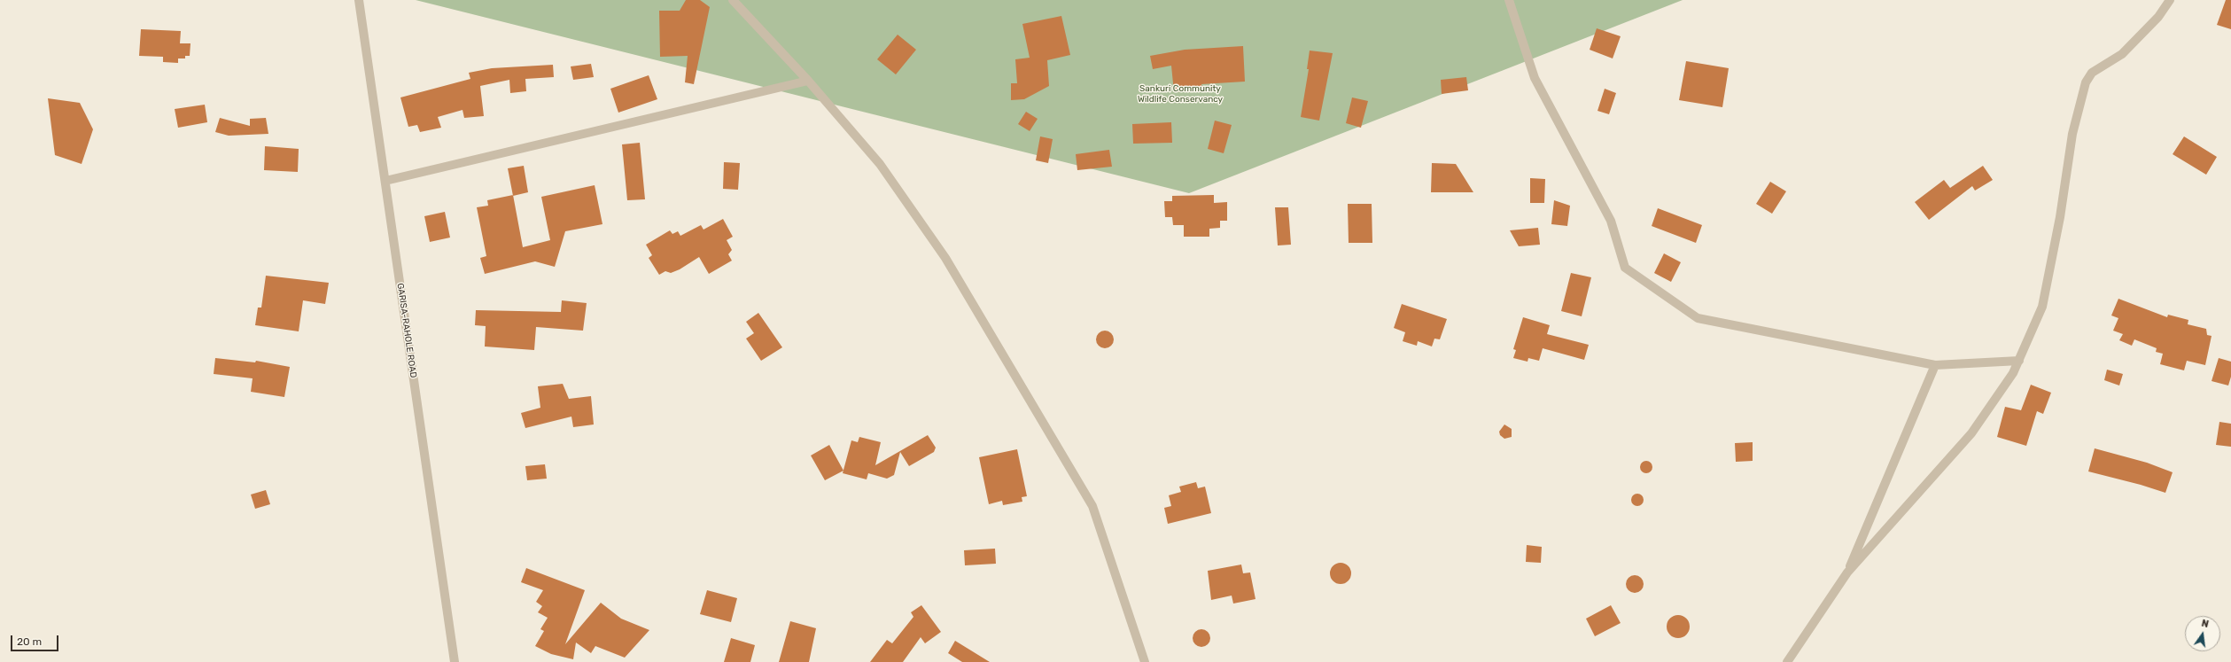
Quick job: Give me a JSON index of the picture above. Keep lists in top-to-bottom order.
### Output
{
  "streets": {
    "street": ["GARISA-RAHOLE ROAD"]
  },
  "parks": ["Sankuri Community Wildlife Conservancy"],
  "scale_bar": "20 m",
  "north": "top"
}
